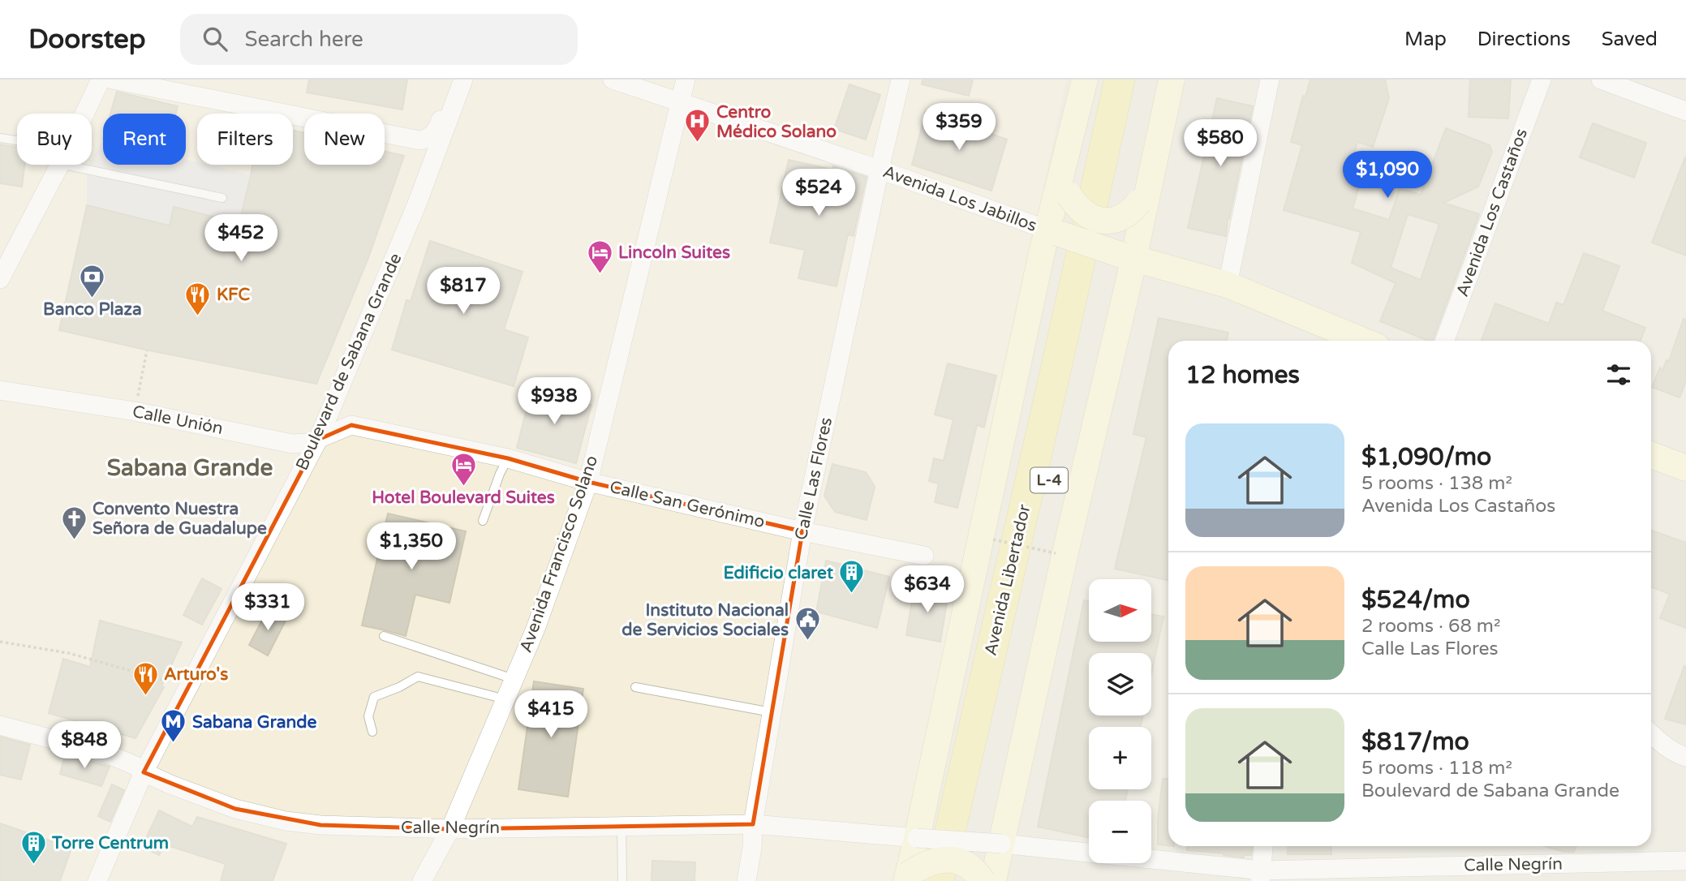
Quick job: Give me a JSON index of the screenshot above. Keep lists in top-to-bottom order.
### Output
{
  "streets": {
    "main road": ["L-4", "Avenida Libertador"],
    "street": [
      "Avenida Los Jabillos",
      "Avenida Los Castaños",
      "Boulevard de Sabana Grande",
      "Calle Unión",
      "Calle Las Flores",
      "Calle San Gerónimo",
      "Avenida Francisco Solano",
      "Calle Negrín"
    ]
  },
  "crossings": [
    ["Avenida Los Jabillos", "Calle Las Flores"],
    ["Avenida Los Jabillos", "Avenida Francisco Solano"],
    ["Avenida Los Jabillos", "Avenida Libertador"],
    ["Boulevard de Sabana Grande", "Calle Unión"],
    ["Boulevard de Sabana Grande", "Calle Negrín"],
    ["Calle Unión", "Calle San Gerónimo"],
    ["Calle Las Flores", "Calle San Gerónimo"],
    ["Calle Las Flores", "Calle Negrín"],
    ["L-4", "Calle Negrín"],
    ["Calle San Gerónimo", "Avenida Francisco Solano"],
    ["Avenida Francisco Solano", "Calle Negrín"],
    ["Avenida Libertador", "Calle Negrín"]
  ],
  "districts": ["Sabana Grande"],
  "places": {
    "hospital": ["Centro Médico Solano"],
    "hotel": ["Lincoln Suites", "Hotel Boulevard Suites"],
    "bank": ["Banco Plaza"],
    "restaurant": ["KFC", "Arturo's"],
    "church": ["Convento Nuestra Señora de Guadalupe"],
    "building": ["Edificio claret", "Torre Centrum"],
    "public building": ["Instituto Nacional de Servicios Sociales"],
    "metro station": ["Sabana Grande"]
  },
  "north": "right",
  "page": {
    "header": "Doorstep",
    "search": "Search here",
    "nav": ["Map", "Directions", "Saved"],
    "price": [
      "$359",
      "$580",
      "$1,090",
      "$524",
      "$452",
      "$817",
      "$938",
      "$1,350",
      "$634",
      "$331",
      "$415",
      "$848"
    ],
    "chip": [
      "Buy",
      "Rent",
      "Filters",
      "New"
    ],
    "heading": "12 homes",
    "list": [
      {
        "name": "$1,090/mo",
        "note": "5 rooms · 138 m² · Avenida Los Castaños"
      },
      {
        "name": "$524/mo",
        "note": "2 rooms · 68 m² · Calle Las Flores"
      },
      {
        "name": "$817/mo",
        "note": "5 rooms · 118 m² · Boulevard de Sabana Grande"
      }
    ],
    "map_buttons": ["+", "−"]
  }
}
